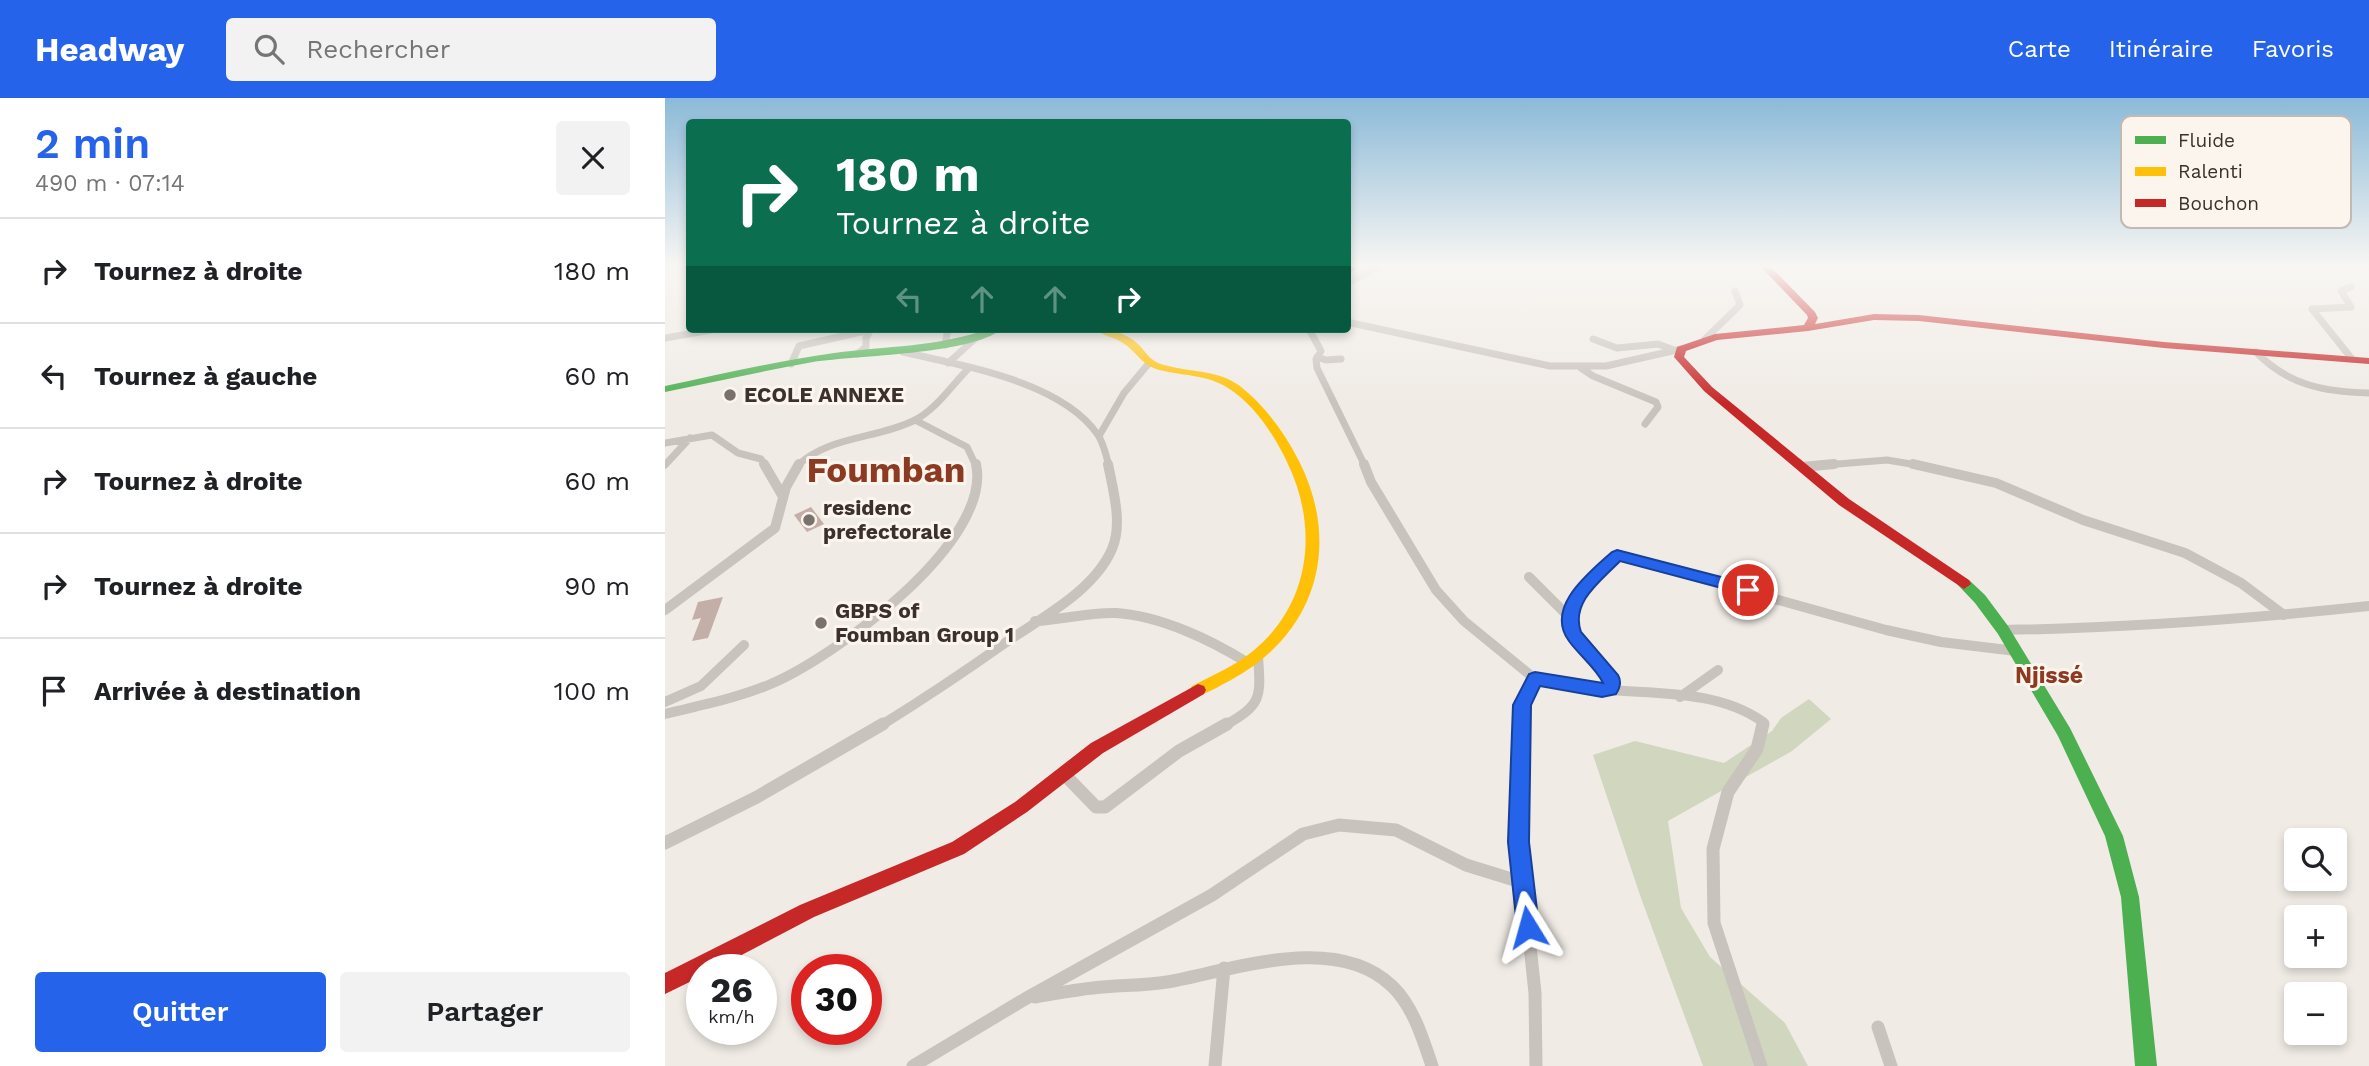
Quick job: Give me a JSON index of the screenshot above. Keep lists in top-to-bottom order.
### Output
{
  "districts": ["Foumban", "Njissé"],
  "places": ["ECOLE ANNEXE", "residenc prefectorale", "GBPS of Foumban Group 1"],
  "legend": ["Fluide", "Ralenti", "Bouchon"],
  "page": {
    "header": "Headway",
    "search": "Rechercher",
    "nav": ["Carte", "Itinéraire", "Favoris"],
    "heading": ["2 min", "490 m · 07:14"],
    "turn": ["180 m", "Tournez à droite"],
    "list": [
      {
        "name": "Tournez à droite",
        "value": "180 m"
      },
      {
        "name": "Tournez à gauche",
        "value": "60 m"
      },
      {
        "name": "Tournez à droite",
        "value": "60 m"
      },
      {
        "name": "Tournez à droite",
        "value": "90 m"
      },
      {
        "name": "Arrivée à destination",
        "value": "100 m"
      }
    ],
    "map_buttons": ["+", "−"],
    "speed": "26 km/h",
    "limit": "30",
    "buttons": ["Quitter", "Partager"]
  }
}
